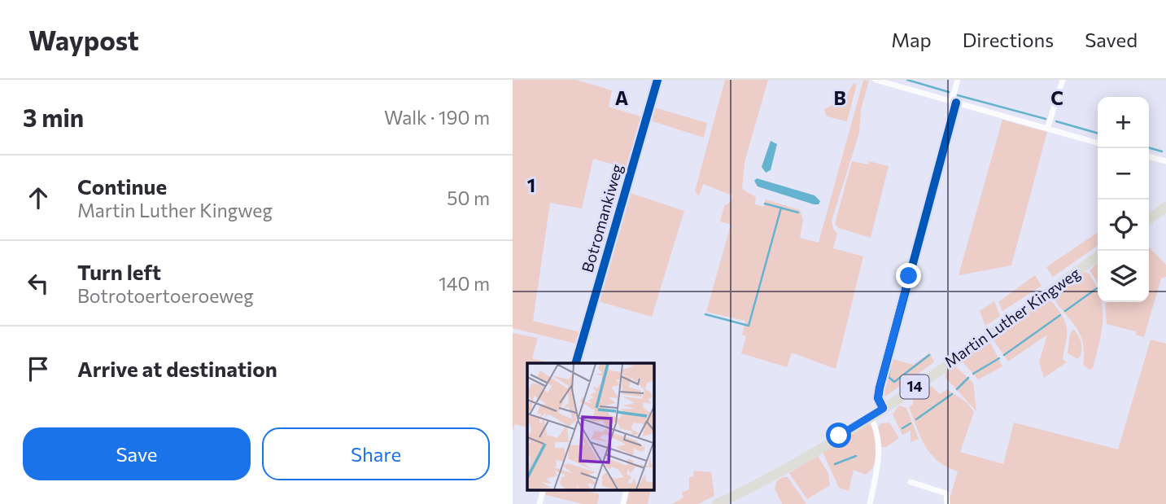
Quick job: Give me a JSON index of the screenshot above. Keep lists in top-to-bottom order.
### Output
{
  "streets": {
    "main road": ["Martin Luther Kingweg", "14"],
    "street": ["Botromankiweg"]
  },
  "page": {
    "header": "Waypost",
    "nav": ["Map", "Directions", "Saved"],
    "heading": ["3 min", "Walk · 190 m"],
    "map_buttons": ["+", "−"],
    "list": [
      ["Continue", "Martin Luther Kingweg", "50 m"],
      ["Turn left", "Botrotoertoeroeweg", "140 m"],
      "Arrive at destination"
    ],
    "buttons": ["Save", "Share"]
  },
  "grid": {
    "columns": ["A", "B", "C"],
    "rows": ["1"]
  }
}
